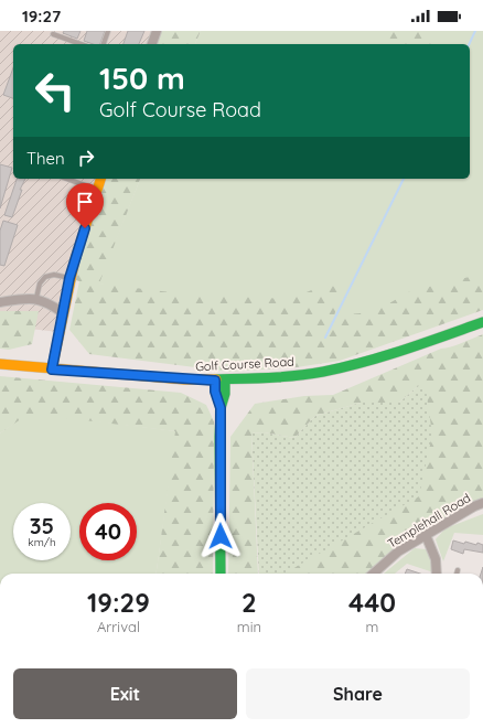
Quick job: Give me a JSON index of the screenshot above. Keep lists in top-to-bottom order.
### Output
{
  "streets": {
    "street": ["Golf Course Road", "Templehall Road"]
  },
  "page": {
    "status": "19:27",
    "turn": ["150 m", "Golf Course Road"],
    "then": "Then",
    "speed": "35 km/h",
    "limit": "40",
    "eta": [
      "19:29",
      "Arrival",
      "2",
      "min",
      "440",
      "m"
    ],
    "buttons": ["Exit", "Share"]
  }
}
